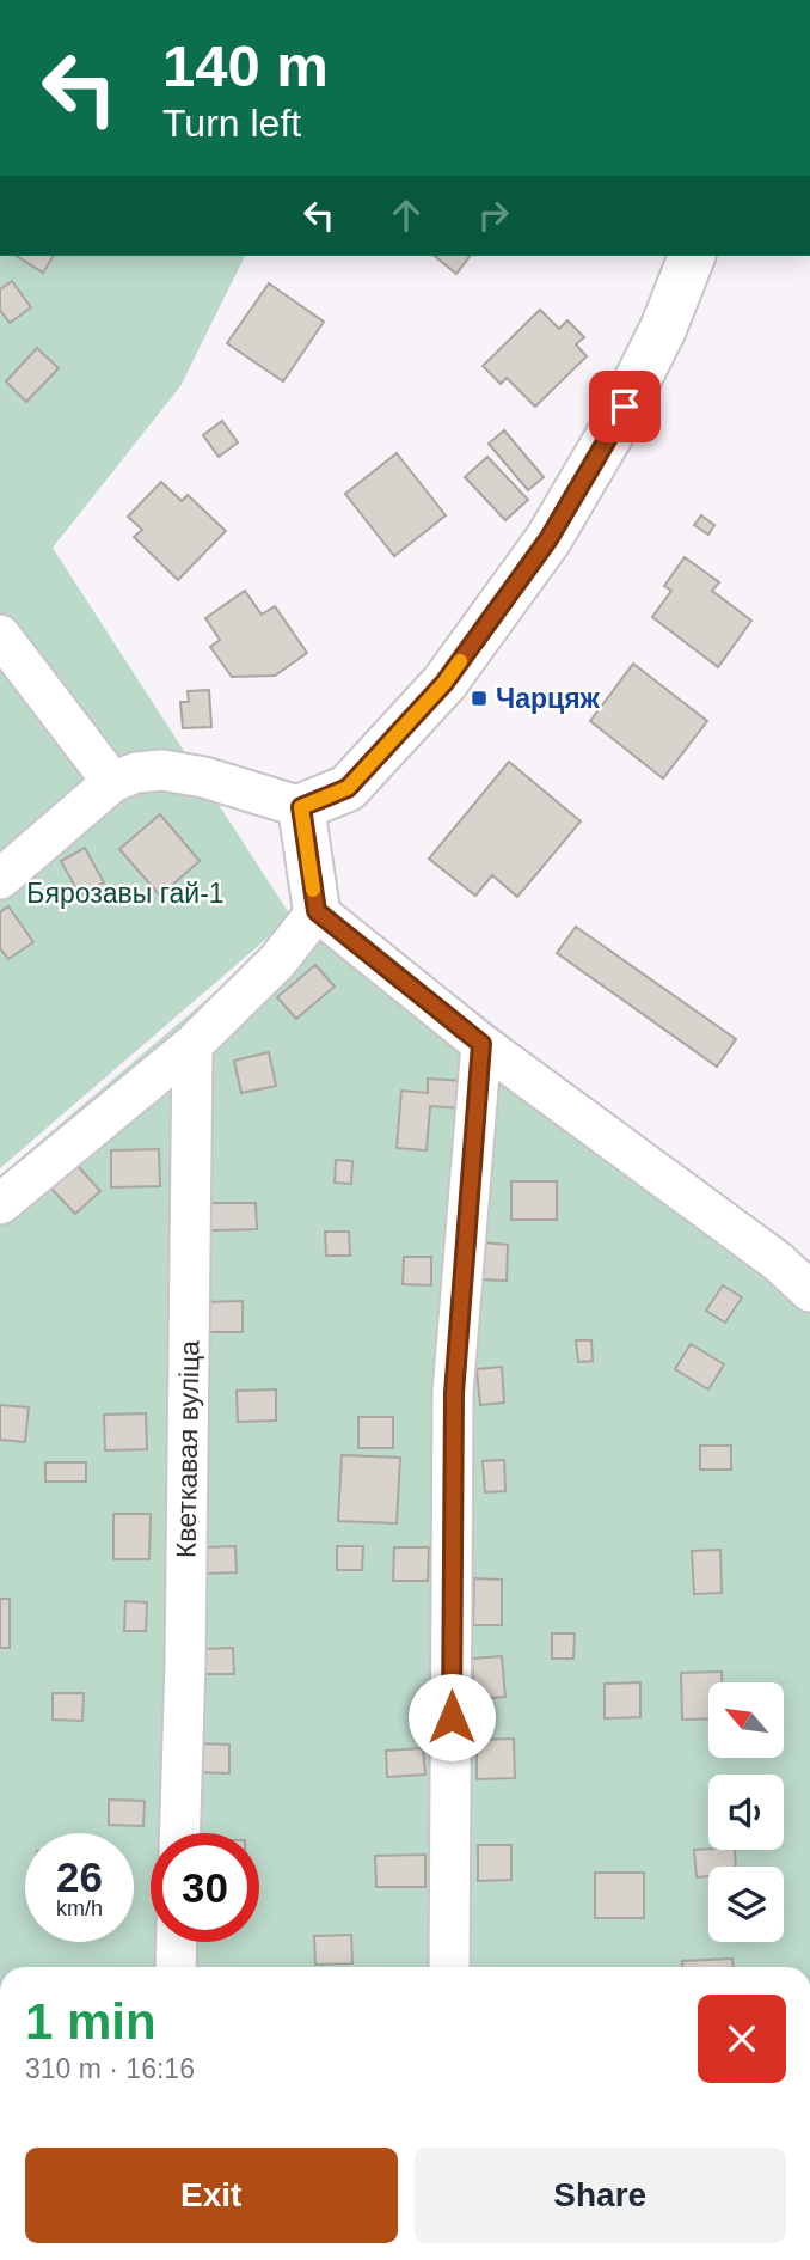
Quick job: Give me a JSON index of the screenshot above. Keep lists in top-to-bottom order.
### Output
{
  "streets": {
    "street": ["Кветкавая вуліца"]
  },
  "parks": ["Бярозавы гай-1"],
  "places": {
    "transit": ["Чарцяж"]
  },
  "north": "top left",
  "page": {
    "turn": ["140 m", "Turn left"],
    "speed": "26 km/h",
    "limit": "30",
    "heading": ["1 min", "310 m · 16:16"],
    "buttons": ["Exit", "Share"]
  }
}
